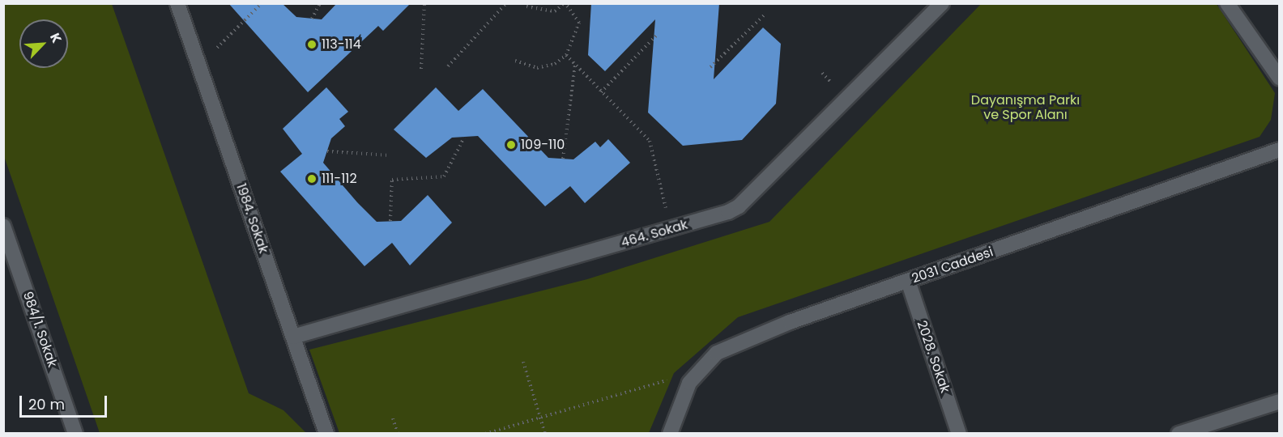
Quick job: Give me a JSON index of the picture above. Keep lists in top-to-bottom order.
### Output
{
  "streets": {
    "street": [
      "1984. Sokak",
      "464. Sokak",
      "2031 Caddesi",
      "984/1. Sokak",
      "2028. Sokak"
    ]
  },
  "crossings": [
    ["1984. Sokak", "464. Sokak"],
    ["2031 Caddesi", "2028. Sokak"]
  ],
  "parks": ["Dayanışma Parkı ve Spor Alanı"],
  "places": ["113-114", "109-110", "111-112"],
  "scale_bar": "20 m",
  "north": "top right"
}
